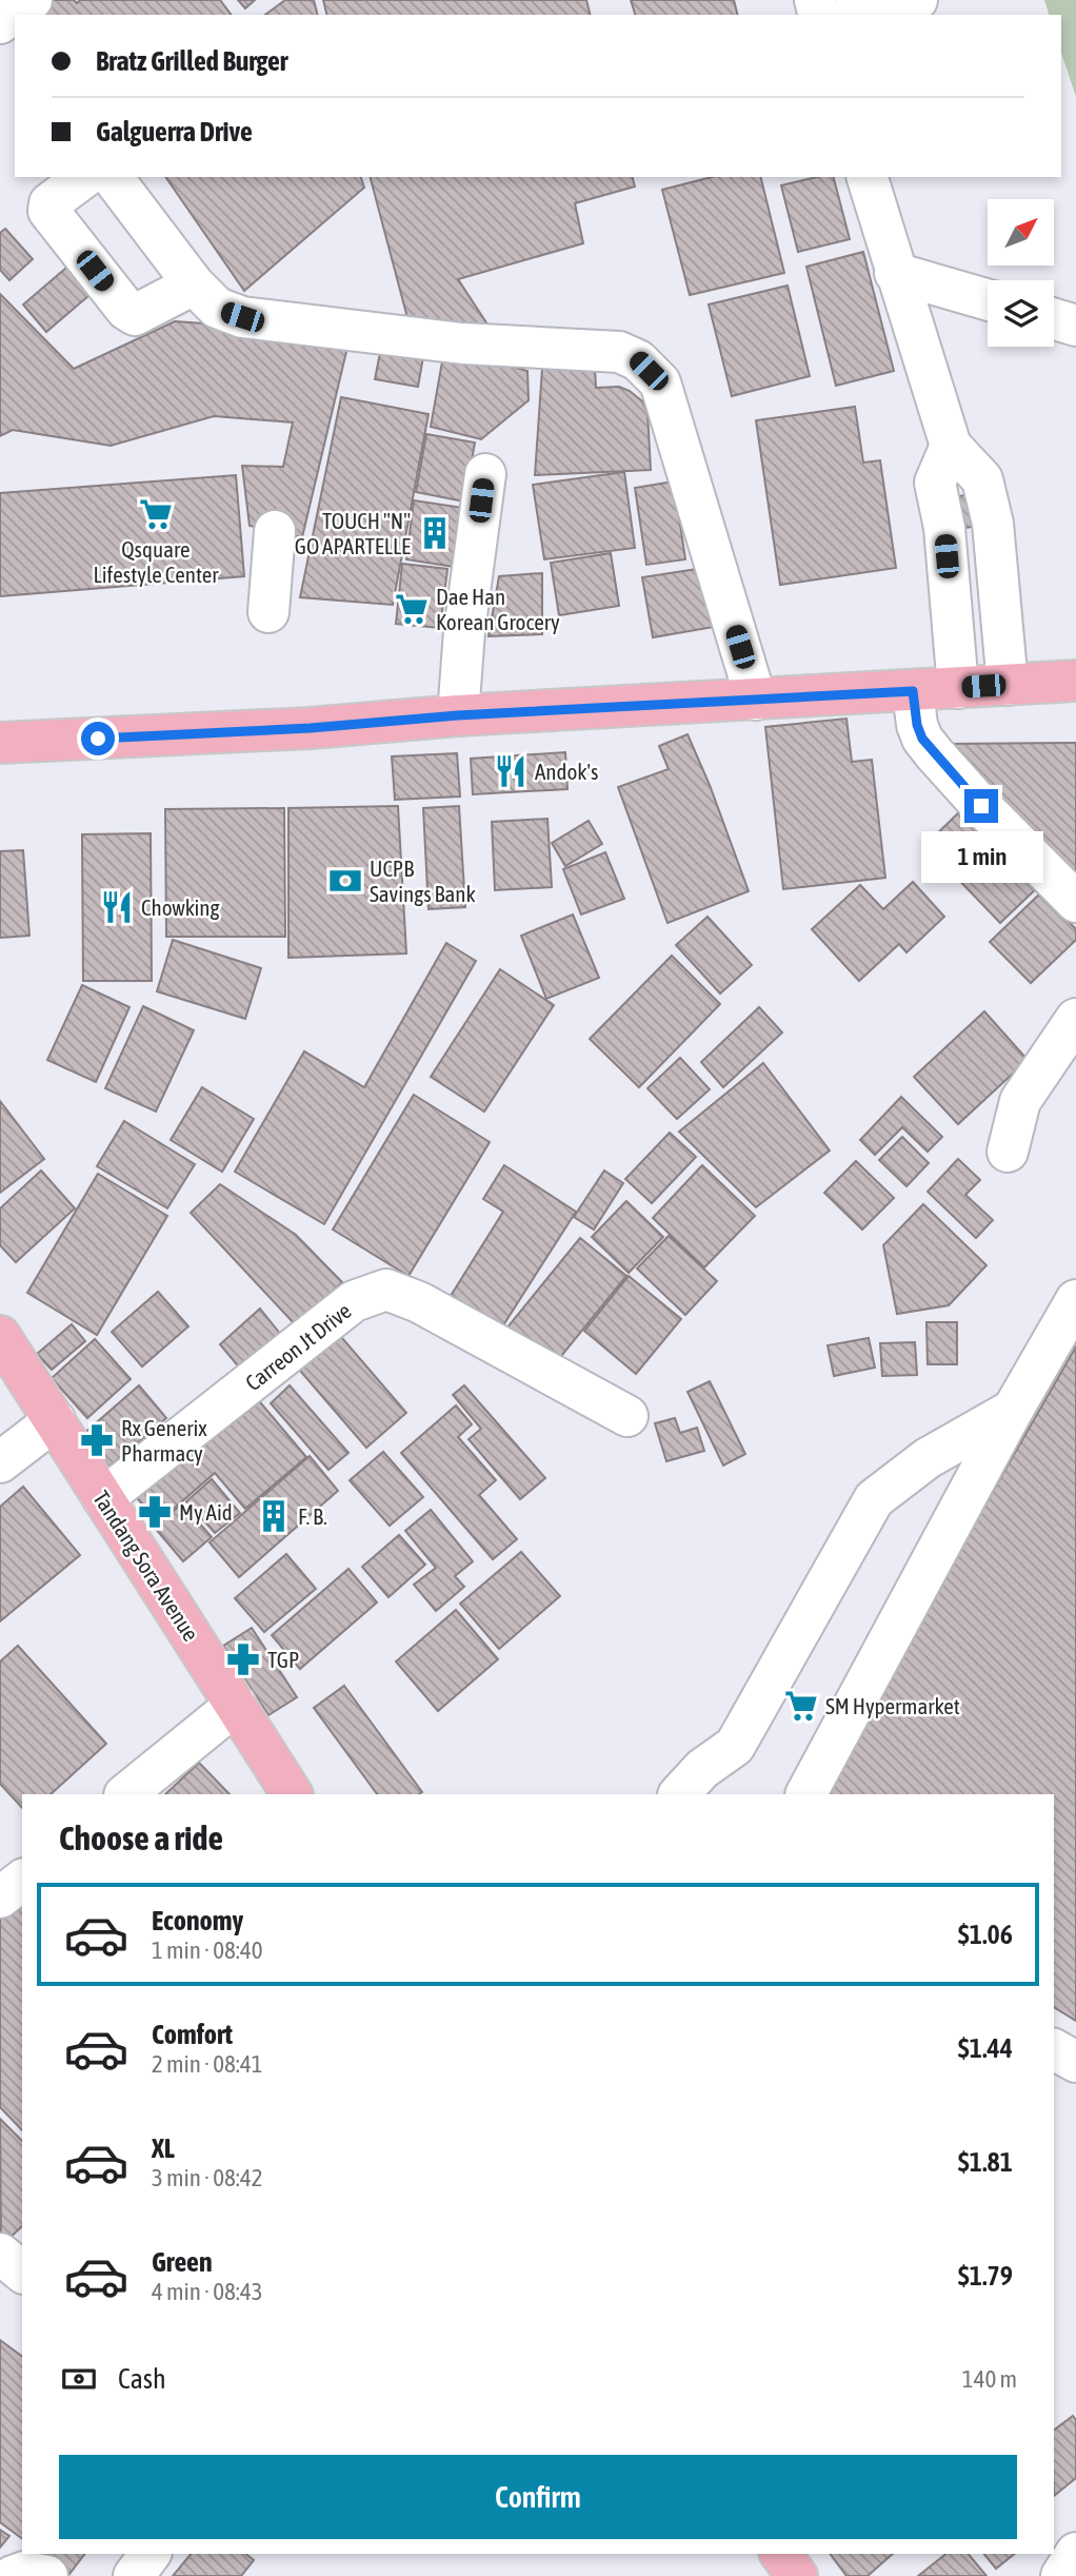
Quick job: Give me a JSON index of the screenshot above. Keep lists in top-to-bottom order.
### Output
{
  "streets": {
    "main road": ["Tandang Sora Avenue"],
    "street": ["Carreon Jt Drive"]
  },
  "crossings": [
    ["Carreon Jt Drive", "Tandang Sora Avenue"]
  ],
  "places": {
    "supermarket": ["Qsquare Lifestyle Center", "Dae Han Korean Grocery", "SM Hypermarket"],
    "building": ["TOUCH \"N\" GO APARTELLE", "F. B."],
    "restaurant": ["Andok's", "Chowking"],
    "bank": ["UCPB Savings Bank"],
    "pharmacy": ["Rx Generix Pharmacy", "My Aid", "TGP"]
  },
  "north": "top right",
  "page": {
    "banner": ["Bratz Grilled Burger", "Galguerra Drive"],
    "bubble": "1 min",
    "heading": "Choose a ride",
    "list": [
      {
        "name": "Economy",
        "note": "1 min · 08:40",
        "value": "$1.06"
      },
      {
        "name": "Comfort",
        "note": "2 min · 08:41",
        "value": "$1.44"
      },
      {
        "name": "XL",
        "note": "3 min · 08:42",
        "value": "$1.81"
      },
      {
        "name": "Green",
        "note": "4 min · 08:43",
        "value": "$1.79"
      }
    ],
    "pay": ["Cash", "140 m"],
    "buttons": "Confirm"
  }
}
